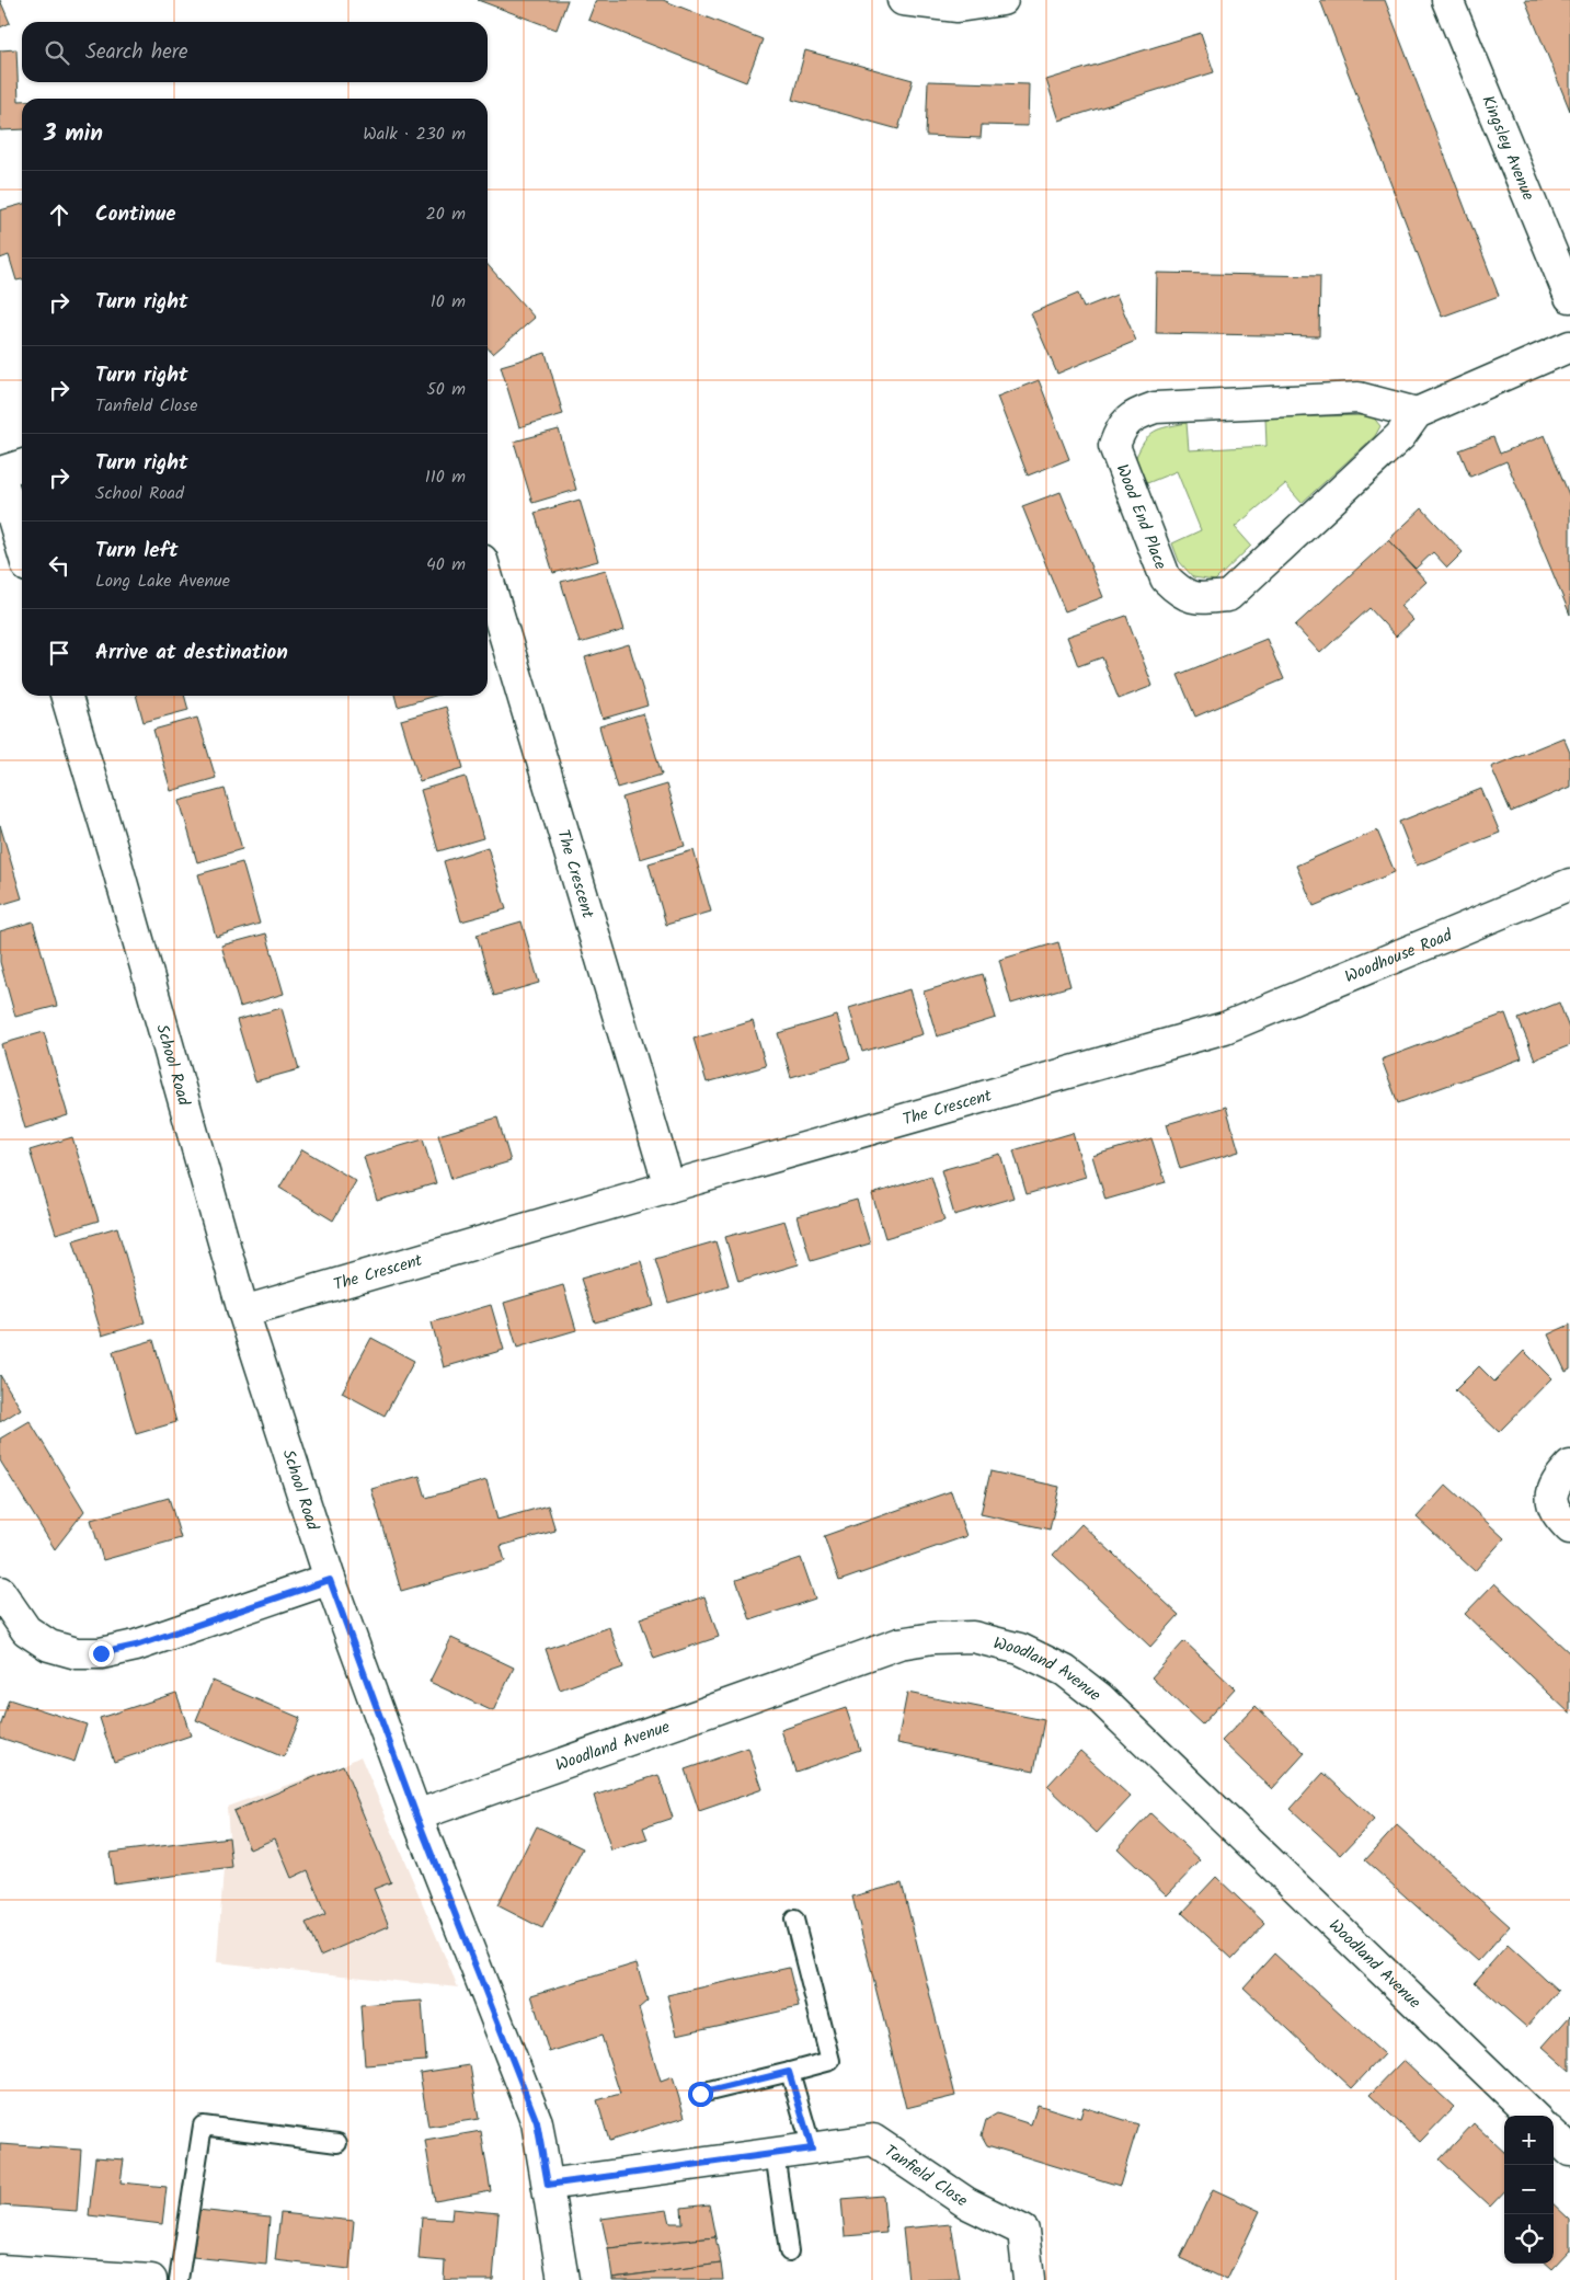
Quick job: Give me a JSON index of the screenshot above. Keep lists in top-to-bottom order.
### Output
{
  "streets": {
    "street": [
      "Kingsley Avenue",
      "Wood End Place",
      "The Crescent",
      "Woodhouse Road",
      "School Road",
      "Woodland Avenue",
      "Tanfield Close"
    ]
  },
  "crossings": [
    ["The Crescent", "Woodhouse Road"],
    ["The Crescent", "School Road"],
    ["School Road", "Woodland Avenue"],
    ["School Road", "Tanfield Close"]
  ],
  "page": {
    "search": "Search here",
    "heading": ["3 min", "Walk · 230 m"],
    "list": [
      ["Continue", "20 m"],
      ["Turn right", "10 m"],
      ["Turn right", "Tanfield Close", "50 m"],
      ["Turn right", "School Road", "110 m"],
      ["Turn left", "Long Lake Avenue", "40 m"],
      "Arrive at destination"
    ],
    "map_buttons": ["+", "−"]
  }
}
